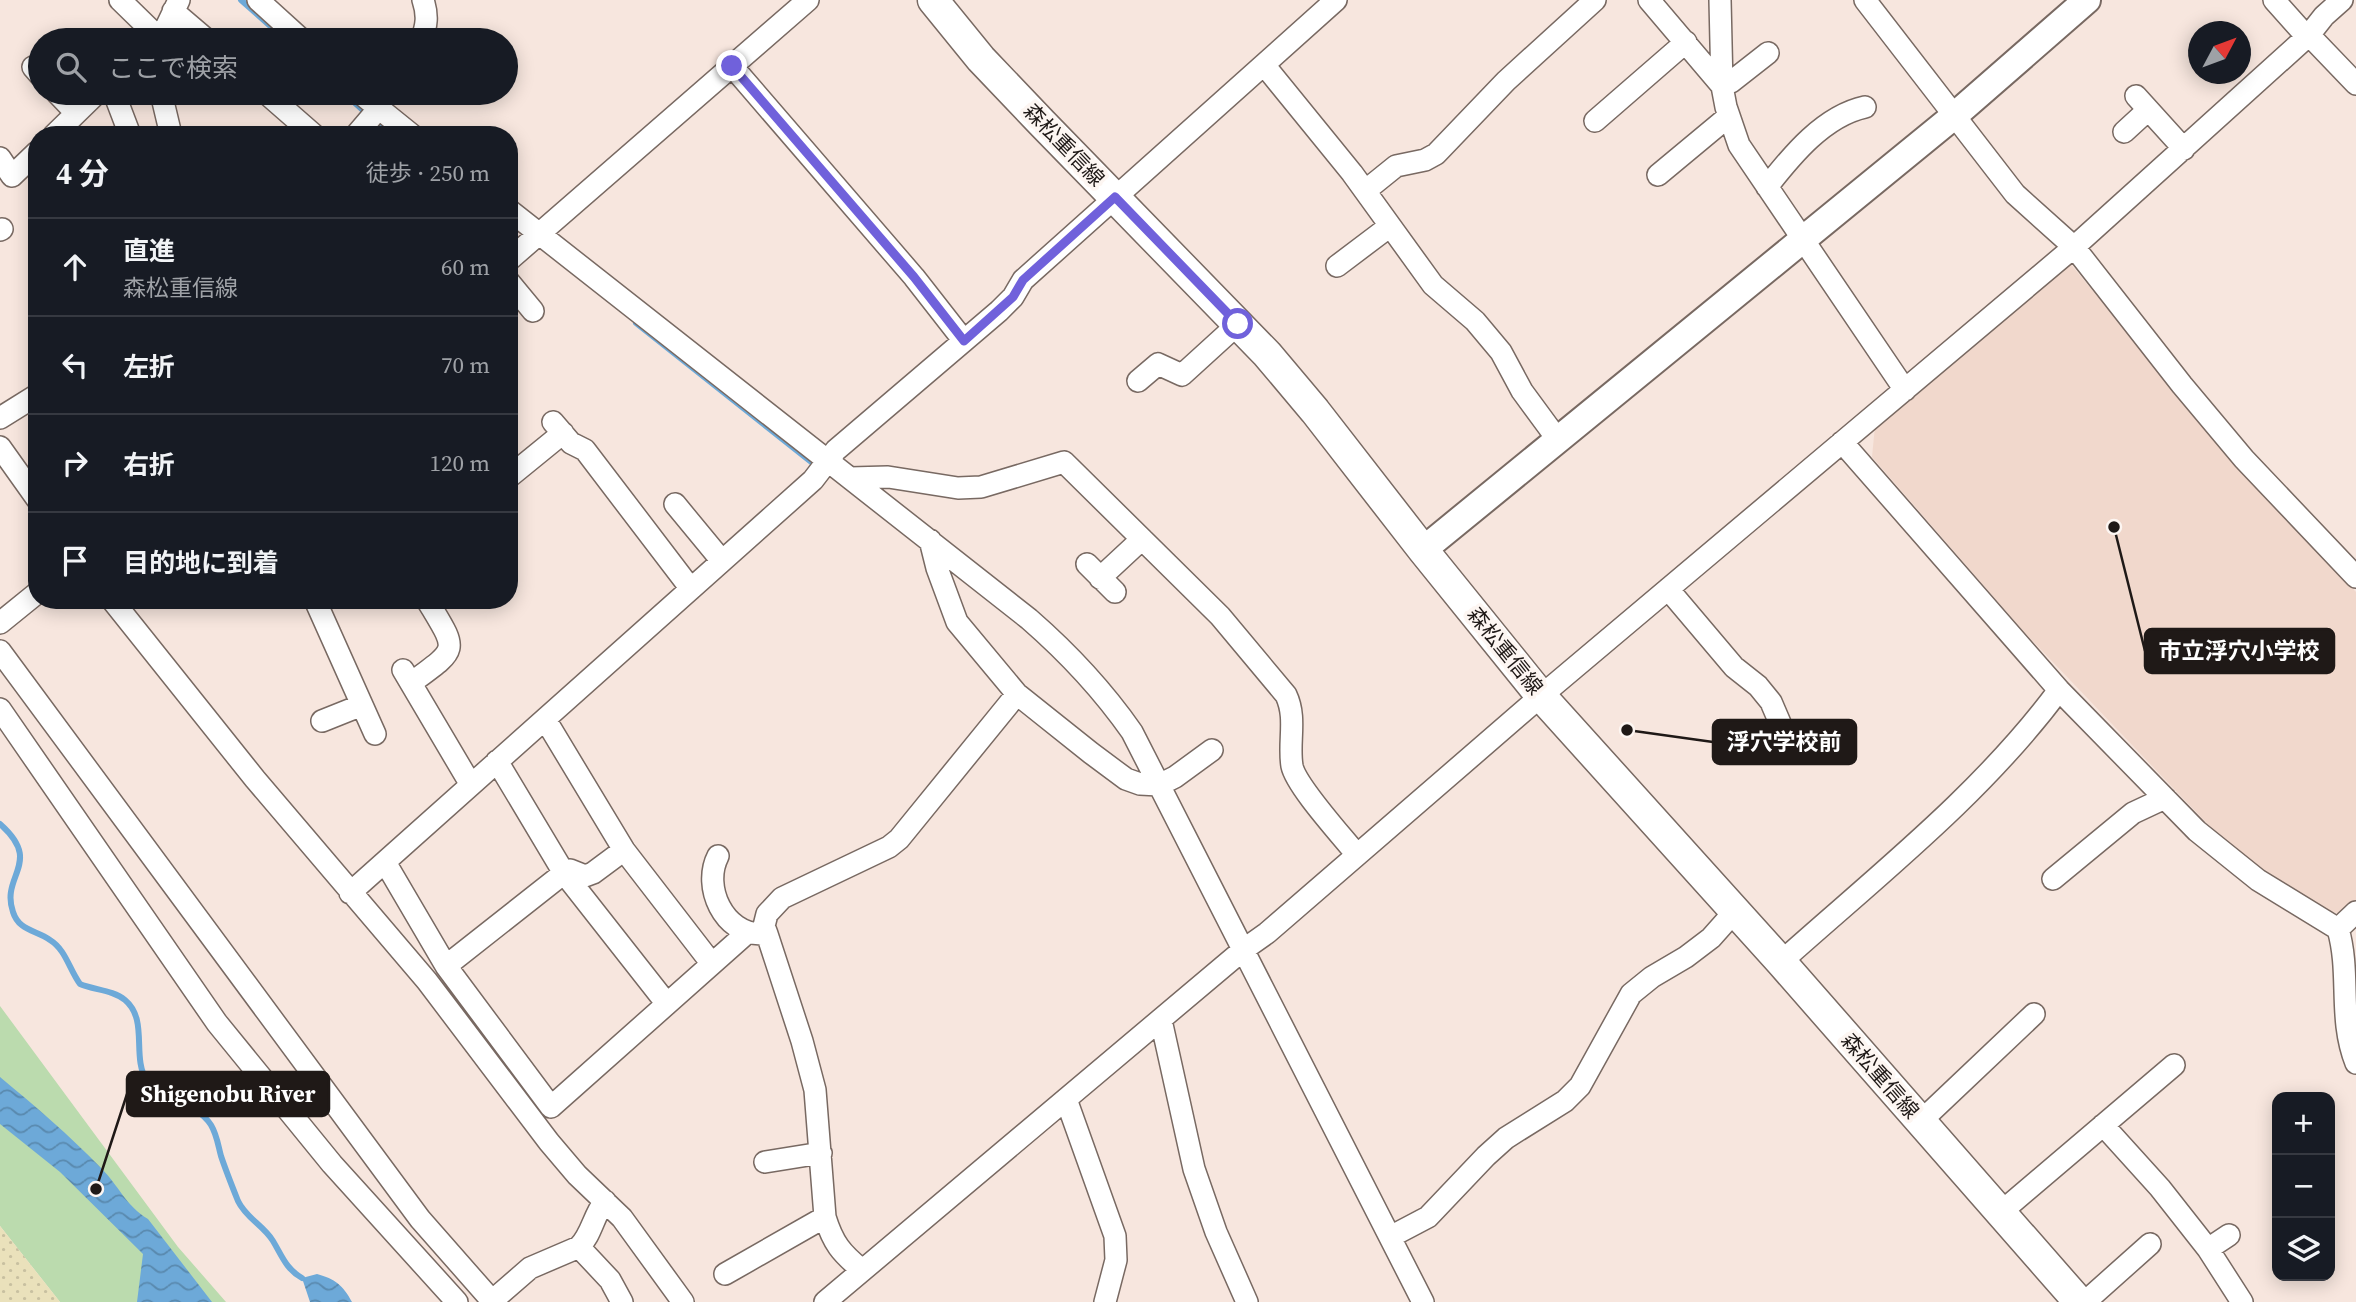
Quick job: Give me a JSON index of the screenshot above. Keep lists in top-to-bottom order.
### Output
{
  "streets": {
    "main road": ["森松重信線"]
  },
  "places": ["市立浮穴小学校", "浮穴学校前", "Shigenobu River"],
  "north": "top right",
  "page": {
    "search": "ここで検索",
    "heading": ["4 分", "徒歩 · 250 m"],
    "list": [
      ["直進", "森松重信線", "60 m"],
      ["左折", "70 m"],
      ["右折", "120 m"],
      "目的地に到着"
    ],
    "map_buttons": ["+", "−"]
  }
}
